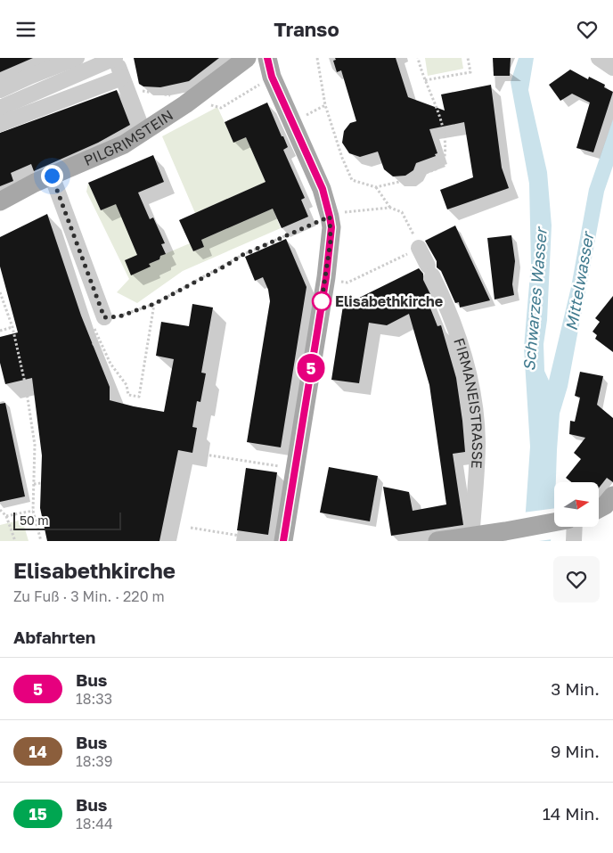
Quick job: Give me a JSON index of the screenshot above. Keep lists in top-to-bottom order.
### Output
{
  "streets": {
    "main road": ["PILGRIMSTEIN"],
    "street": ["FIRMANEISTRASSE"]
  },
  "water": ["Mittelwasser", "Schwarzes Wasser"],
  "places": ["Elisabethkirche"],
  "lines": ["bus line 5"],
  "scale_bar": "50 m",
  "north": "right",
  "page": {
    "header": "Transo",
    "on_map": "5",
    "scale": "50 m",
    "heading": [
      ["Elisabethkirche", "Zu Fuß · 3 Min. · 220 m"],
      "Abfahrten"
    ],
    "list": [
      {
        "mark": "5",
        "name": "Bus",
        "note": "18:33",
        "value": "3 Min."
      },
      {
        "mark": "14",
        "name": "Bus",
        "note": "18:39",
        "value": "9 Min."
      },
      {
        "mark": "15",
        "name": "Bus",
        "note": "18:44",
        "value": "14 Min."
      }
    ]
  }
}
